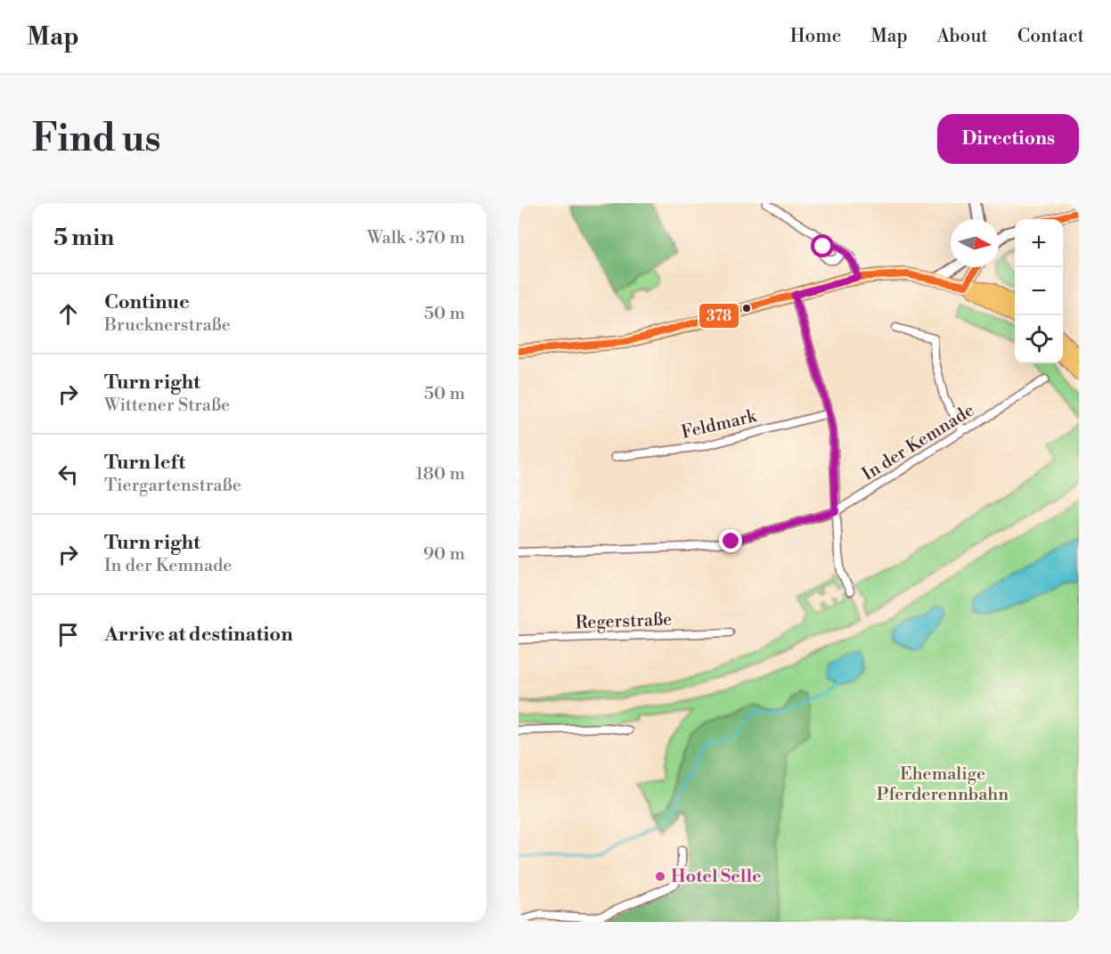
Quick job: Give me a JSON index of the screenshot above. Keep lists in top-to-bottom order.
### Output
{
  "streets": {
    "street": ["Feldmark", "In der Kemnade", "Regerstraße"]
  },
  "parks": ["Ehemalige Pferderennbahn"],
  "places": ["Hotel Selle"],
  "lines": ["transit line 378"],
  "north": "right",
  "page": {
    "header": "Map",
    "nav": [
      "Home",
      "Map",
      "About",
      "Contact"
    ],
    "buttons": "Directions",
    "title": "Find us",
    "heading": ["5 min", "Walk · 370 m"],
    "map_buttons": ["+", "−"],
    "list": [
      ["Continue", "Brucknerstraße", "50 m"],
      ["Turn right", "Wittener Straße", "50 m"],
      ["Turn left", "Tiergartenstraße", "180 m"],
      ["Turn right", "In der Kemnade", "90 m"],
      "Arrive at destination"
    ]
  }
}
